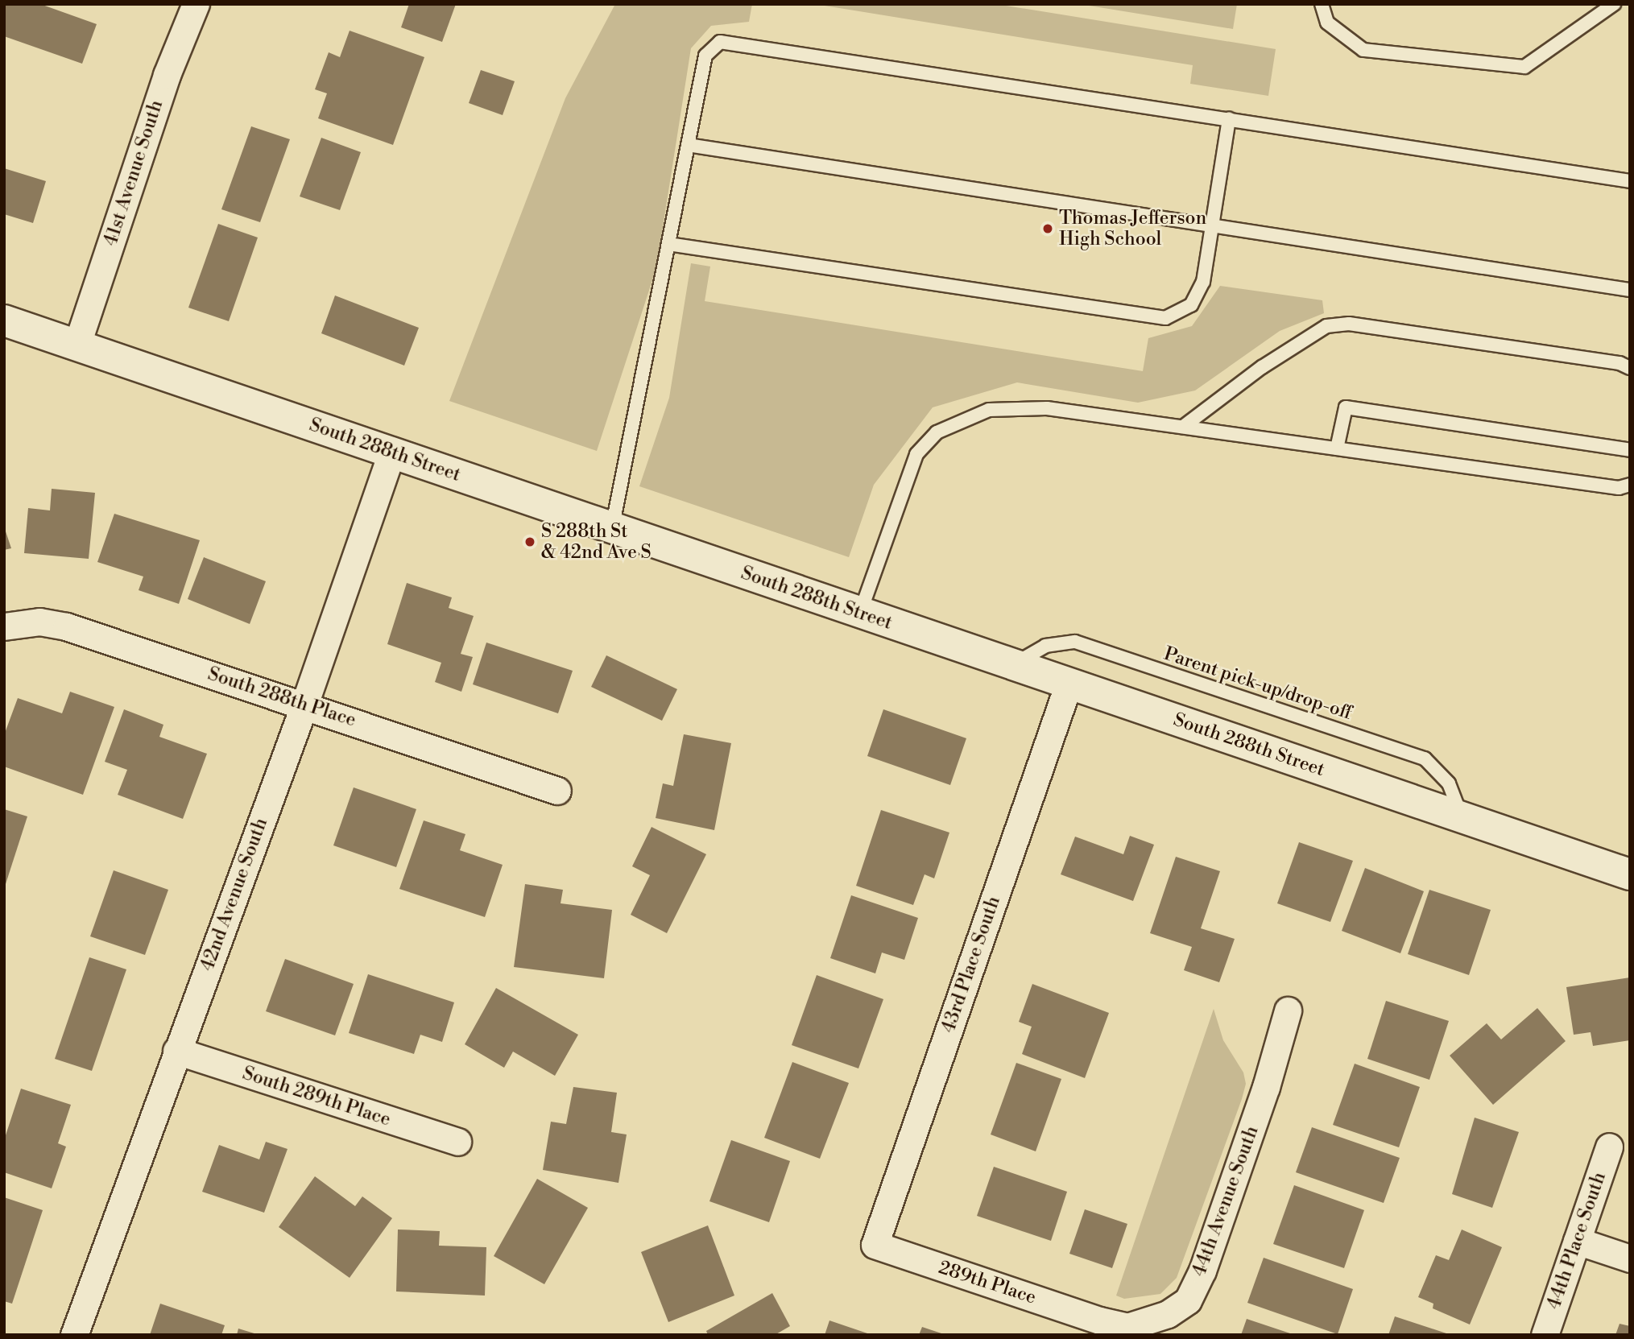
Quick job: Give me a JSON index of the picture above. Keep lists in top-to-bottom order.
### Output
{
  "streets": {
    "main road": ["South 288th Street"],
    "street": [
      "41st Avenue South",
      "South 288th Place",
      "42nd Avenue South",
      "43rd Place South",
      "South 289th Place",
      "44th Avenue South",
      "44th Place South",
      "289th Place"
    ],
    "lane": ["Parent pick-up/drop-off"]
  },
  "crossings": [
    ["41st Avenue South", "South 288th Street"],
    ["South 288th Street", "Parent pick-up/drop-off"],
    ["South 288th Street", "42nd Avenue South"],
    ["South 288th Street", "43rd Place South"],
    ["South 288th Place", "42nd Avenue South"],
    ["42nd Avenue South", "South 289th Place"],
    ["43rd Place South", "289th Place"],
    ["44th Avenue South", "289th Place"]
  ],
  "places": ["Thomas Jefferson High School", "S 288th St & 42nd Ave S"]
}
